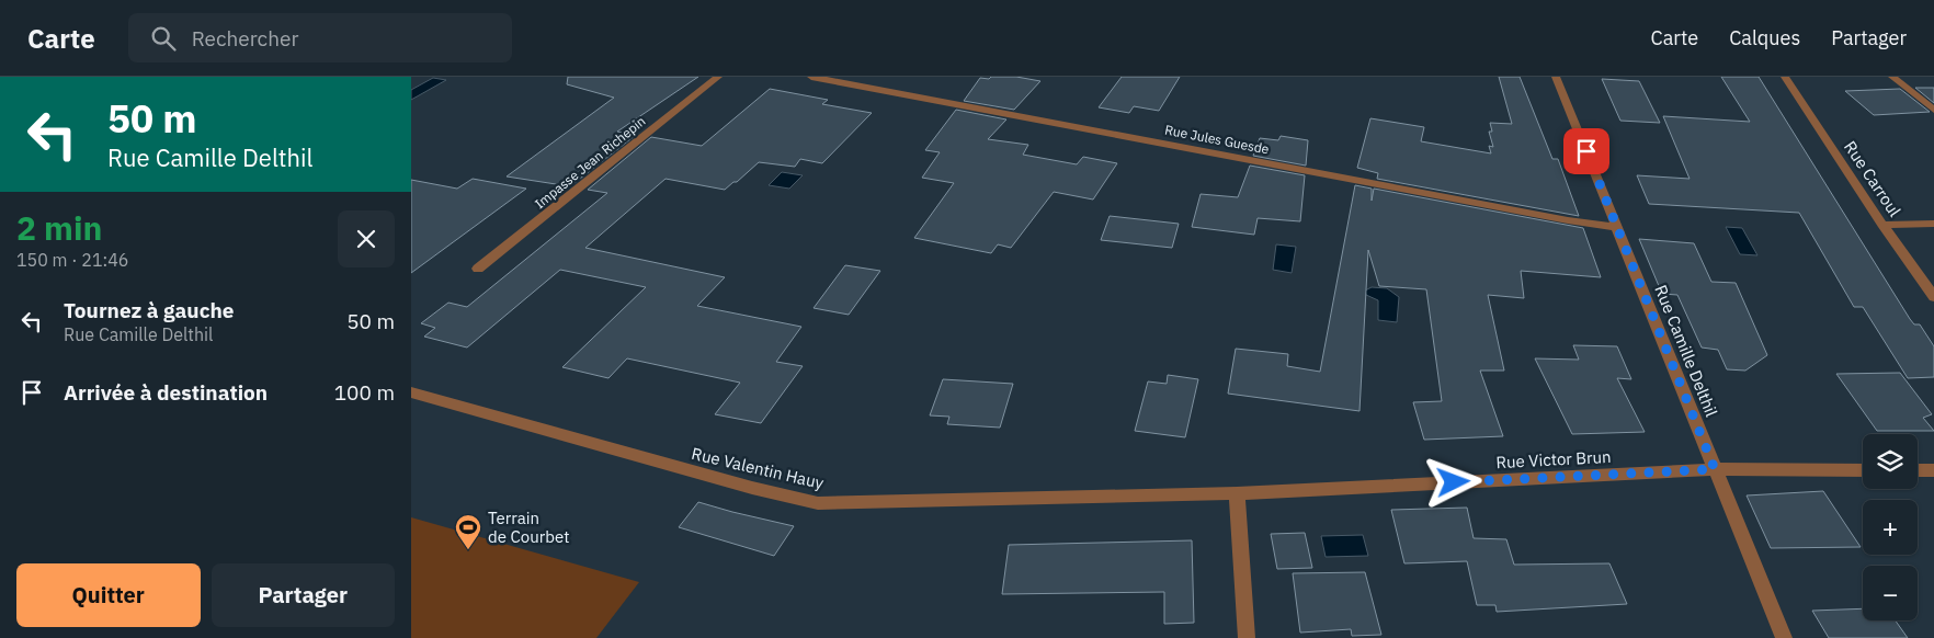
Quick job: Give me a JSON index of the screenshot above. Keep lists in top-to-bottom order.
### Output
{
  "streets": {
    "street": [
      "Rue Jules Guesde",
      "Impasse Jean Richepin",
      "Rue Carroul",
      "Rue Camille Delthil",
      "Rue Victor Brun",
      "Rue Valentin Hauy"
    ]
  },
  "crossings": [
    ["Rue Jules Guesde", "Rue Camille Delthil"],
    ["Rue Camille Delthil", "Rue Victor Brun"],
    ["Rue Victor Brun", "Rue Valentin Hauy"]
  ],
  "places": {
    "sports": ["Terrain de Courbet"]
  },
  "page": {
    "header": "Carte",
    "search": "Rechercher",
    "nav": ["Carte", "Calques", "Partager"],
    "turn": ["50 m", "Rue Camille Delthil"],
    "heading": ["2 min", "150 m · 21:46"],
    "list": [
      {
        "name": "Tournez à gauche",
        "note": "Rue Camille Delthil",
        "value": "50 m"
      },
      {
        "name": "Arrivée à destination",
        "value": "100 m"
      }
    ],
    "map_buttons": ["+", "−"],
    "buttons": ["Quitter", "Partager"]
  }
}
